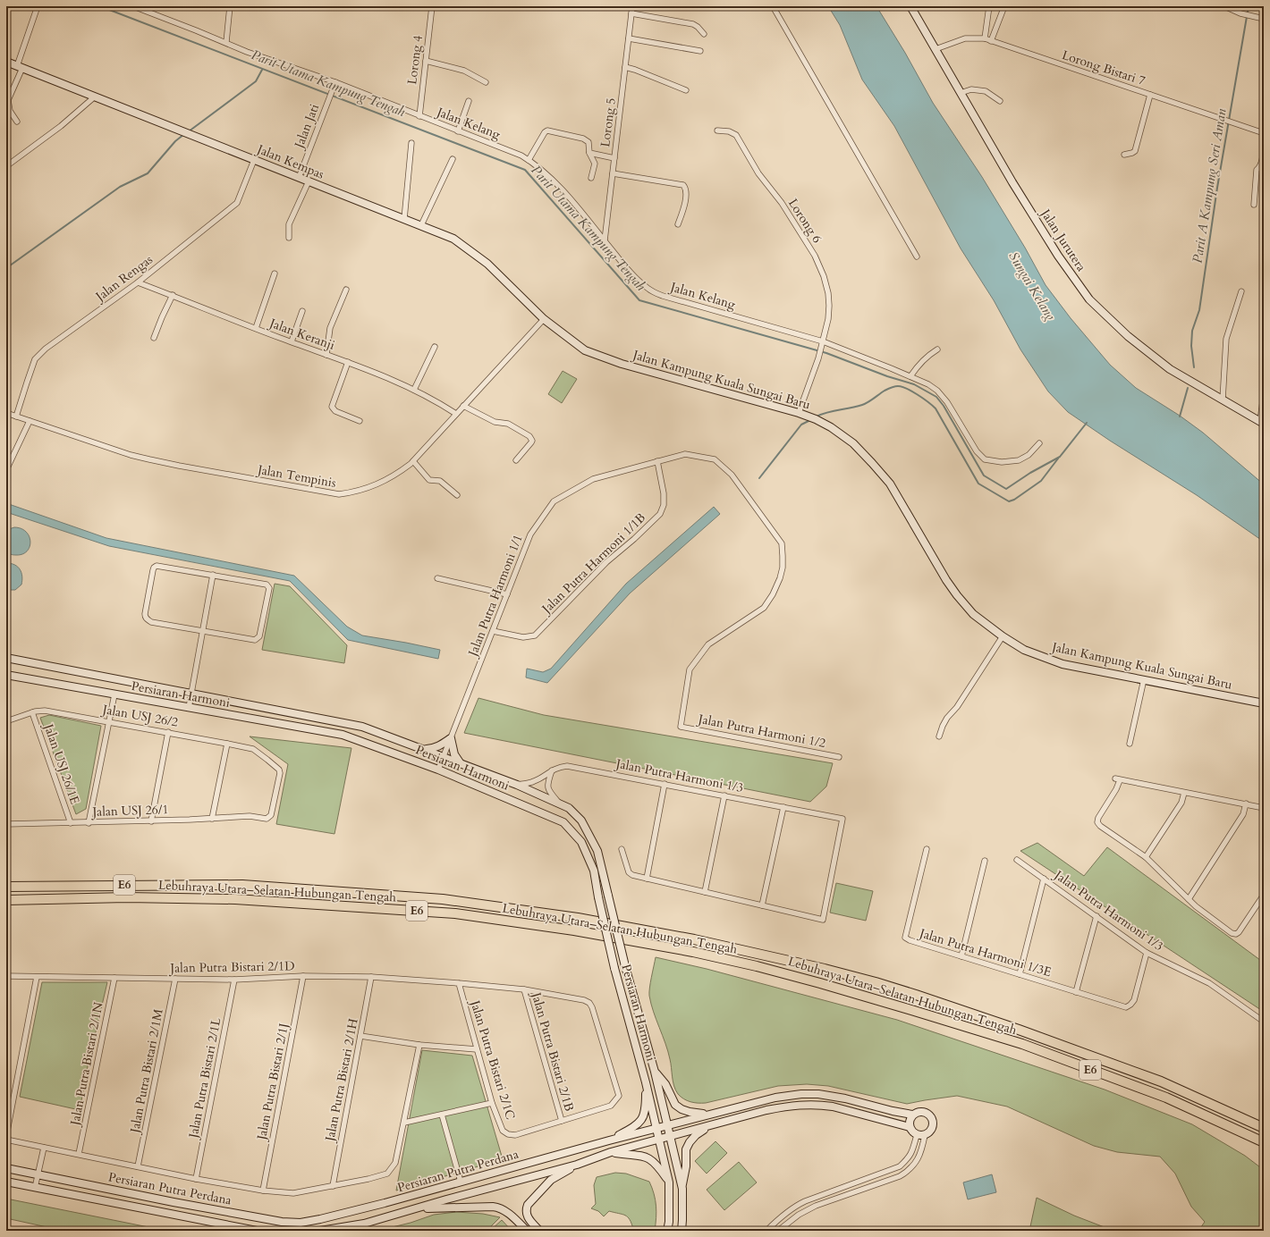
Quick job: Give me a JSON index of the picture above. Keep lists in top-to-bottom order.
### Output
{
  "streets": {
    "highway": ["E6", "Lebuhraya Utara–Selatan Hubungan Tengah"],
    "main road": [
      "Jalan Kempas",
      "Jalan Jurutera",
      "Jalan Kampung Kuala Sungai Baru",
      "Persiaran Harmoni",
      "Persiaran Putra Perdana"
    ],
    "street": [
      "Lorong 4",
      "Lorong Bistari 7",
      "Lorong 5",
      "Jalan Kelang",
      "Jalan Jati",
      "Lorong 6",
      "Jalan Rengas",
      "Jalan Keranji",
      "Jalan Tempinis",
      "Jalan Putra Harmoni 1/1B",
      "Jalan Putra Harmoni 1/1",
      "Jalan USJ 26/2",
      "Jalan Putra Harmoni 1/2",
      "Jalan USJ 26/1E",
      "Jalan Putra Harmoni 1/3",
      "Jalan USJ 26/1",
      "Jalan Putra Harmoni 1/3E",
      "Jalan Putra Bistari 2/1D",
      "Jalan Putra Bistari 2/1B",
      "Jalan Putra Bistari 2/1C",
      "Jalan Putra Bistari 2/1N",
      "Jalan Putra Bistari 2/1M",
      "Jalan Putra Bistari 2/1L",
      "Jalan Putra Bistari 2/1H",
      "Jalan Putra Bistari 2/1J"
    ]
  },
  "crossings": [
    ["Lorong 4", "Jalan Kelang"],
    ["Lorong Bistari 7", "Jalan Jurutera"],
    ["Lorong 5", "Jalan Kelang"],
    ["Jalan Kelang", "Jalan Jati"],
    ["Jalan Kelang", "Lorong 6"],
    ["Jalan Jati", "Jalan Kempas"],
    ["Jalan Kempas", "Jalan Rengas"],
    ["Jalan Kempas", "Jalan Kampung Kuala Sungai Baru"],
    ["Jalan Kempas", "Jalan Tempinis"],
    ["Lorong 6", "Jalan Kampung Kuala Sungai Baru"],
    ["Jalan Rengas", "Jalan Keranji"],
    ["Jalan Rengas", "Jalan Tempinis"],
    ["Jalan Keranji", "Jalan Tempinis"],
    ["Jalan Kampung Kuala Sungai Baru", "Jalan Tempinis"],
    ["Jalan Putra Harmoni 1/1B", "Jalan Putra Harmoni 1/1"],
    ["Jalan Putra Harmoni 1/1", "Persiaran Harmoni"],
    ["Jalan Putra Harmoni 1/1", "Jalan Putra Harmoni 1/2"],
    ["Persiaran Harmoni", "Jalan Putra Harmoni 1/3"],
    ["Persiaran Harmoni", "Persiaran Putra Perdana"],
    ["Jalan USJ 26/2", "Jalan USJ 26/1E"],
    ["Jalan USJ 26/2", "Jalan USJ 26/1"],
    ["Jalan USJ 26/1E", "Jalan USJ 26/1"],
    ["Jalan Putra Harmoni 1/3", "Jalan Putra Harmoni 1/3E"],
    ["Jalan Putra Bistari 2/1D", "Jalan Putra Bistari 2/1B"],
    ["Jalan Putra Bistari 2/1D", "Jalan Putra Bistari 2/1C"],
    ["Jalan Putra Bistari 2/1D", "Jalan Putra Bistari 2/1N"],
    ["Jalan Putra Bistari 2/1D", "Jalan Putra Bistari 2/1M"],
    ["Jalan Putra Bistari 2/1D", "Jalan Putra Bistari 2/1L"],
    ["Jalan Putra Bistari 2/1D", "Jalan Putra Bistari 2/1H"],
    ["Jalan Putra Bistari 2/1D", "Jalan Putra Bistari 2/1J"],
    ["Jalan Putra Bistari 2/1B", "Jalan Putra Bistari 2/1C"]
  ],
  "water": ["Parit Utama Kampung Tengah", "Parit A Kampung Seri Aman", "Sungai Kelang"]
}
